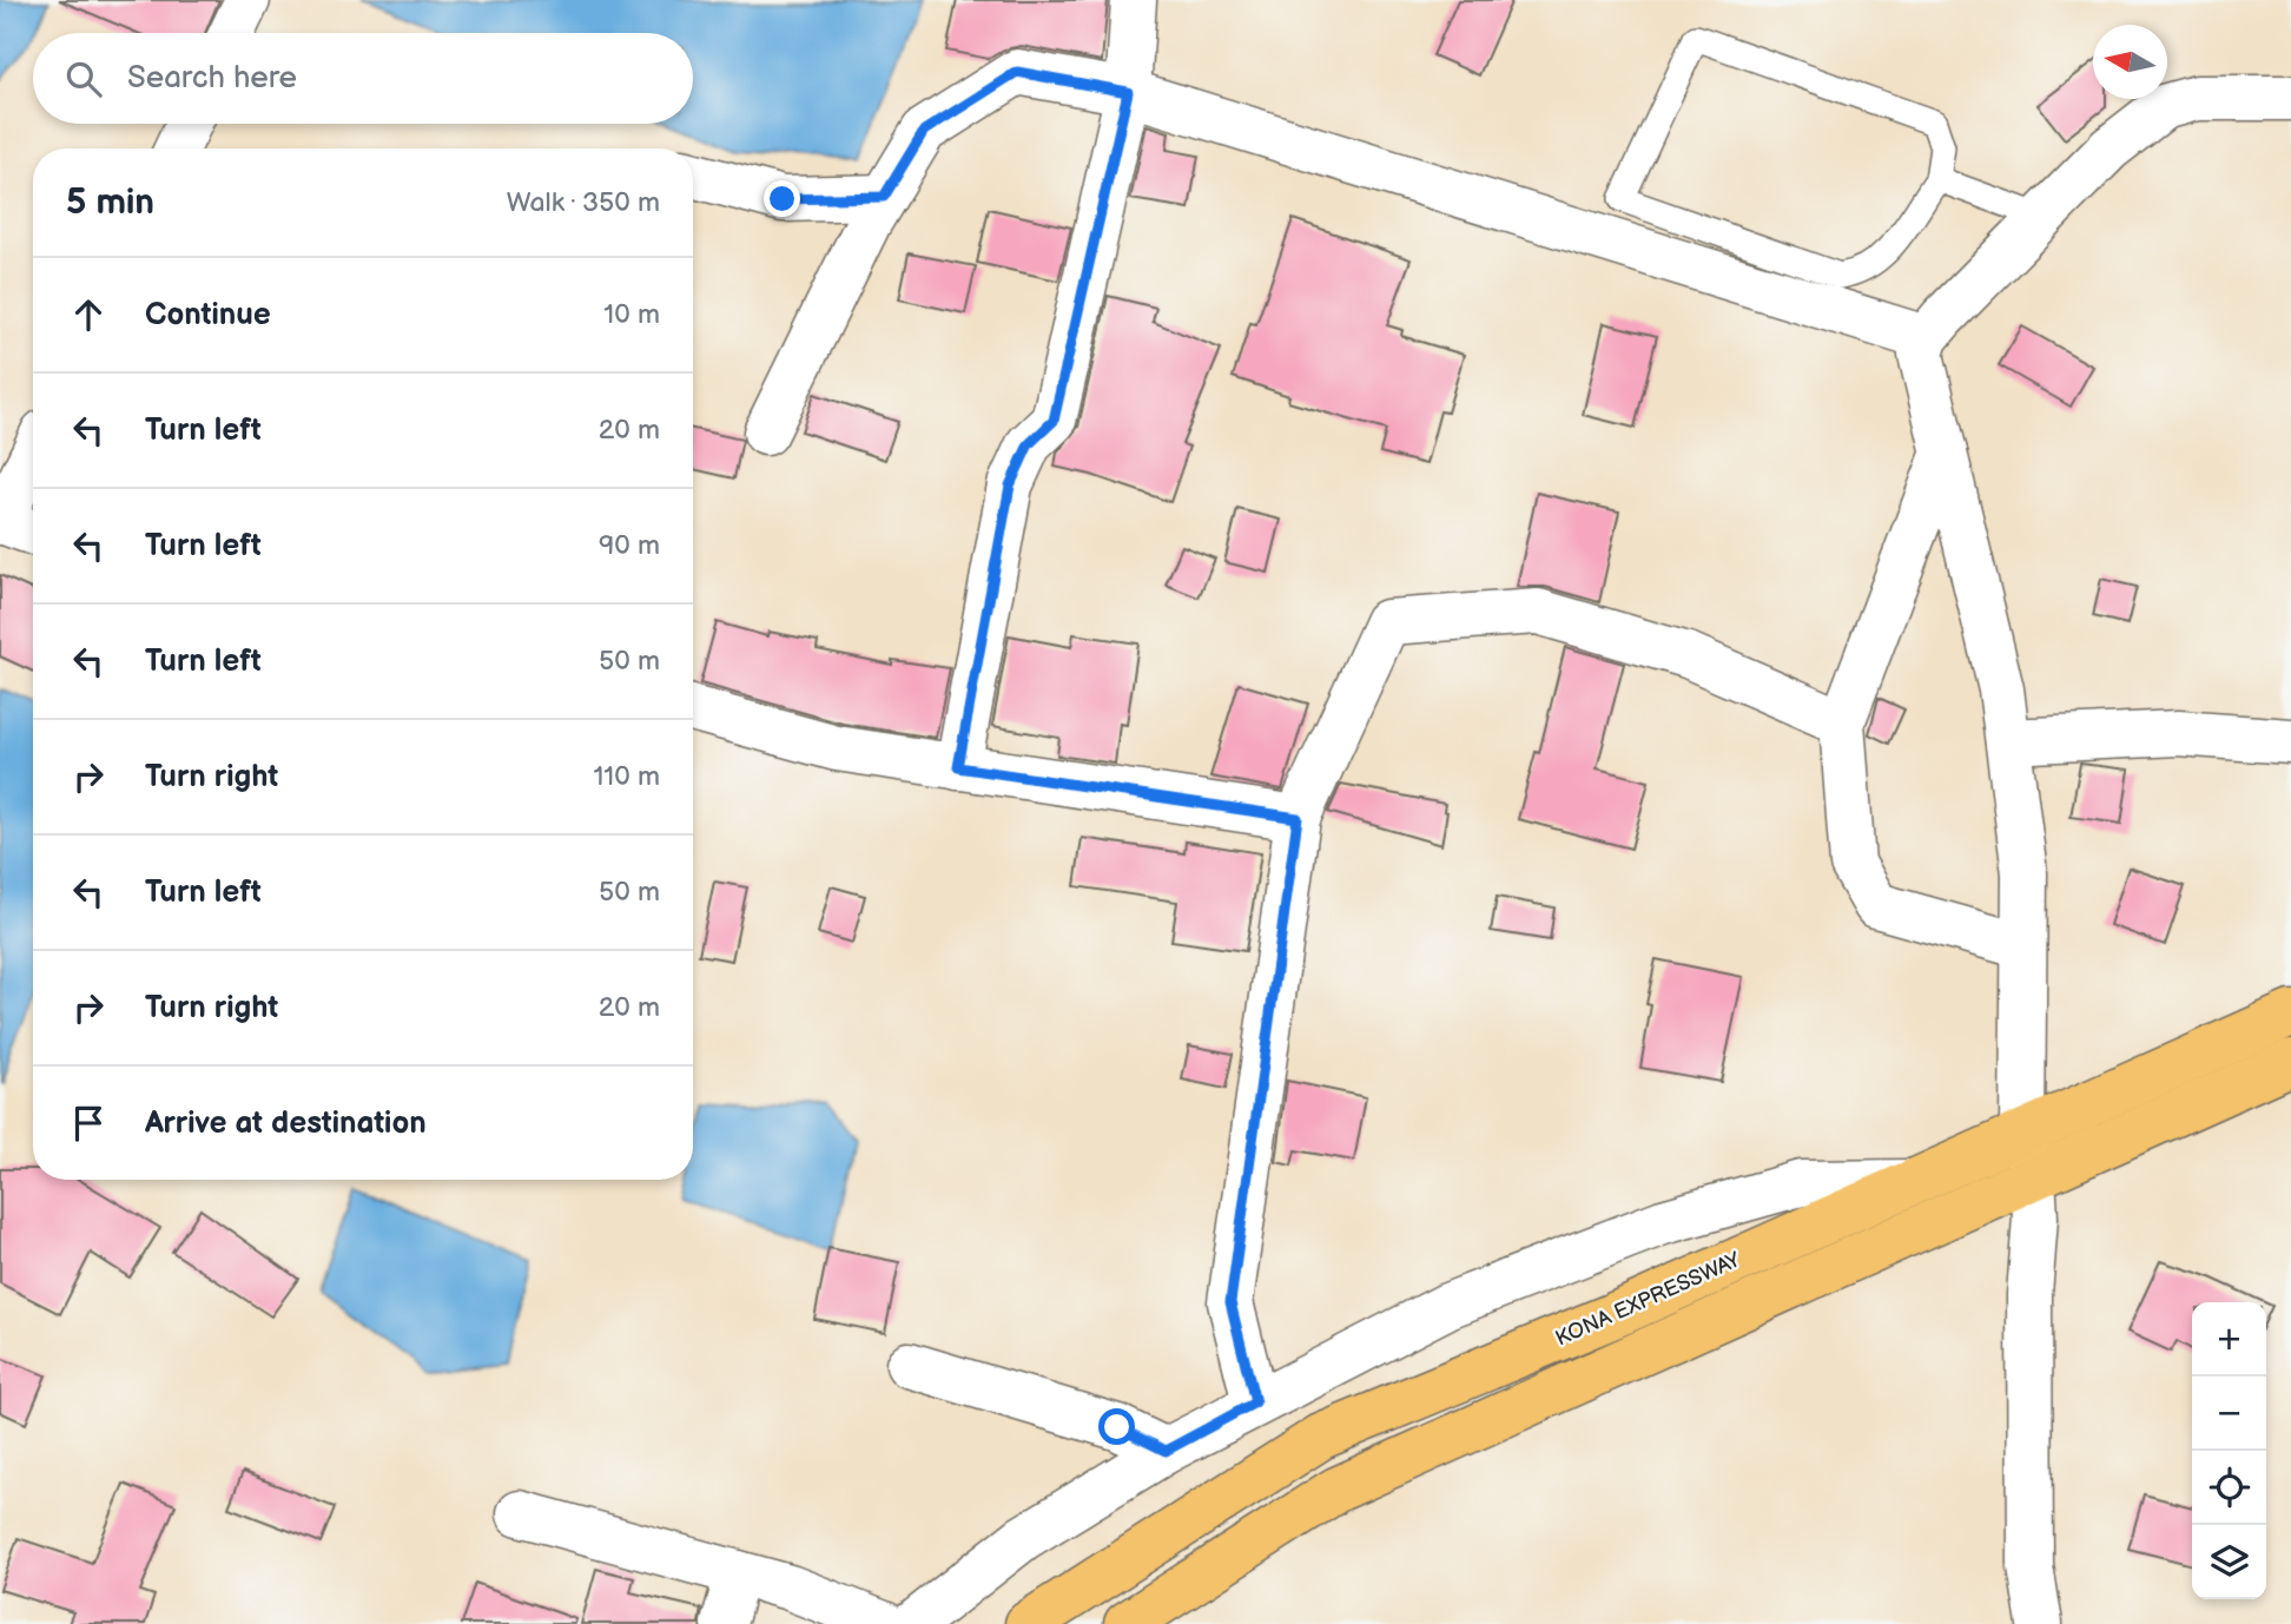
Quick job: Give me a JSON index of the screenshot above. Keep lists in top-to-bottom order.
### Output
{
  "streets": {
    "highway": ["KONA EXPRESSWAY"]
  },
  "north": "left",
  "page": {
    "search": "Search here",
    "heading": ["5 min", "Walk · 350 m"],
    "list": [
      ["Continue", "10 m"],
      ["Turn left", "20 m"],
      ["Turn left", "90 m"],
      ["Turn left", "50 m"],
      ["Turn right", "110 m"],
      ["Turn left", "50 m"],
      ["Turn right", "20 m"],
      "Arrive at destination"
    ],
    "map_buttons": ["+", "−"]
  }
}
